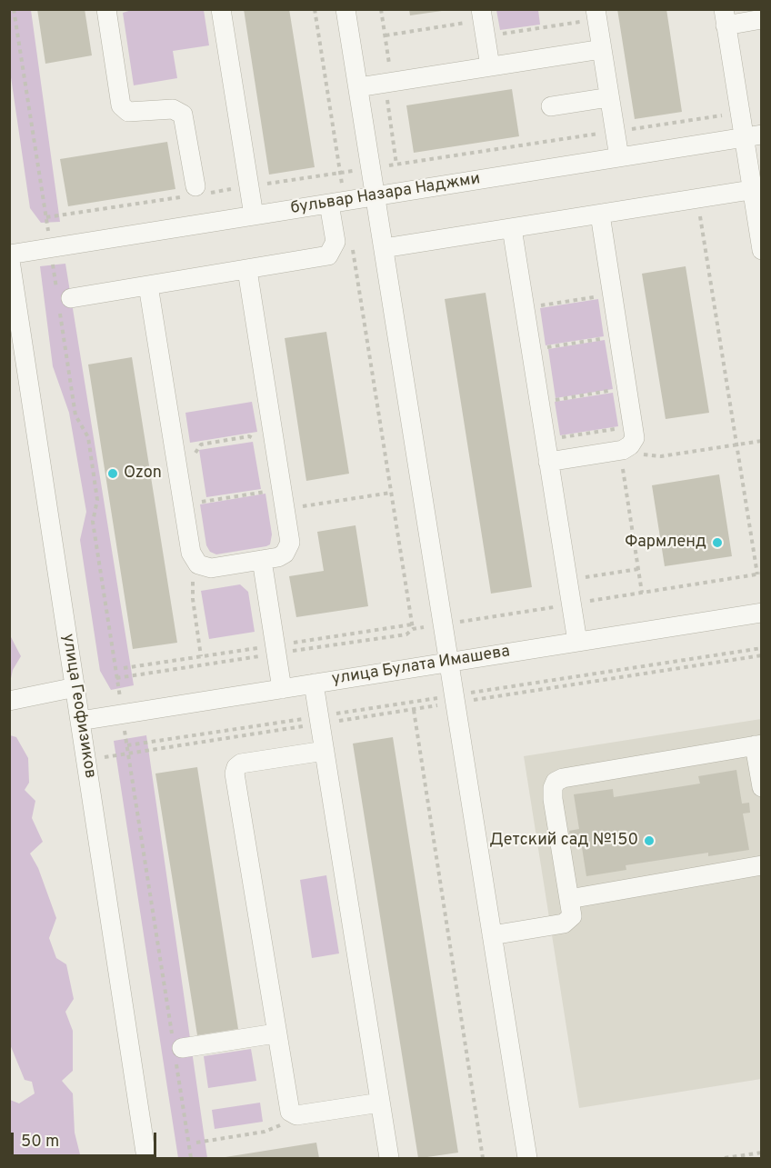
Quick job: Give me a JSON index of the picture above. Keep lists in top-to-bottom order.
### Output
{
  "streets": {
    "street": ["бульвар Назара Наджми", "улица Булата Имашева", "улица Геофизиков"]
  },
  "crossings": [
    ["бульвар Назара Наджми", "улица Геофизиков"],
    ["улица Булата Имашева", "улица Геофизиков"]
  ],
  "places": ["Ozon", "Фармленд", "Детский сад №150"],
  "scale_bar": "50 m"
}
